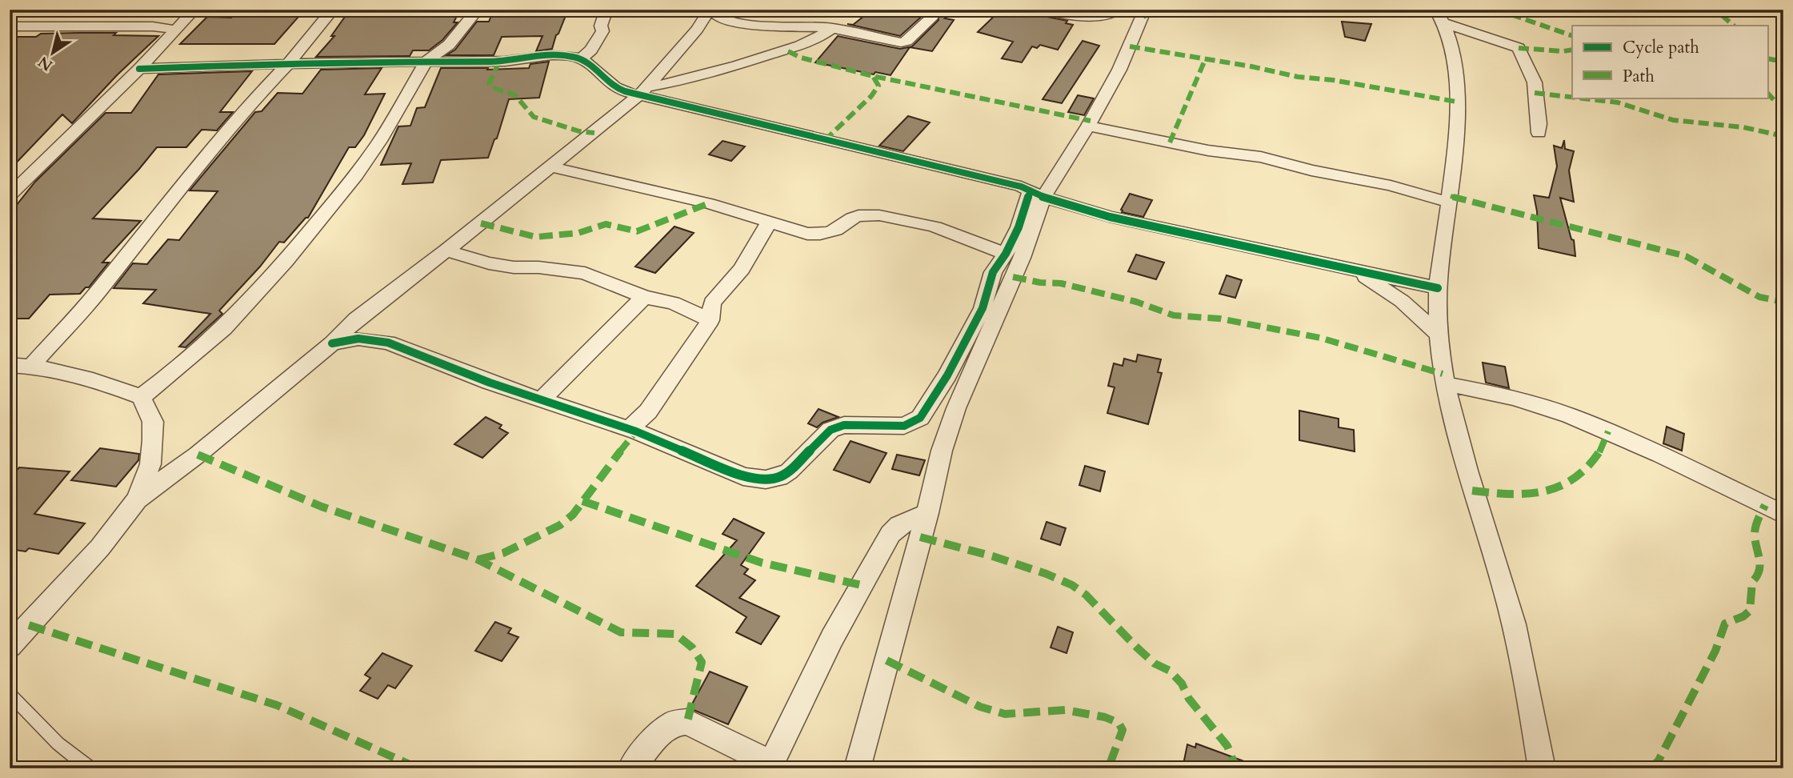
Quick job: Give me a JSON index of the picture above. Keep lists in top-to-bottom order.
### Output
{
  "legend": ["Cycle path", "Path"],
  "north": "bottom left"
}
